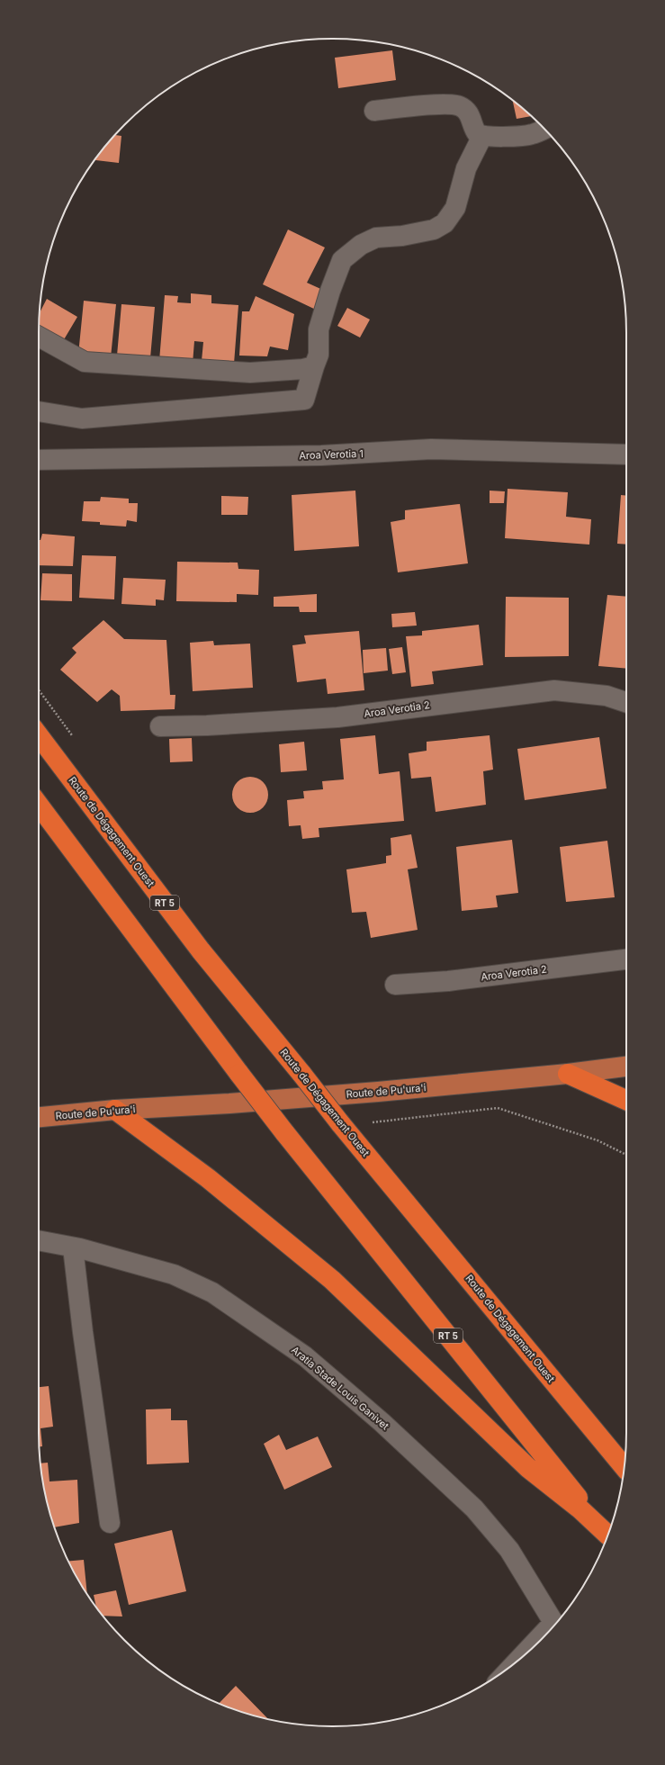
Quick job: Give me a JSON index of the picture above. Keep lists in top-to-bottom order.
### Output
{
  "streets": {
    "highway": ["Route de Dégagement Ouest", "RT 5"],
    "main road": ["Route de Pu'ura'i"],
    "street": ["Aroa Verotia 1", "Aroa Verotia 2", "Aratia Stade Louis Ganivet"]
  }
}
